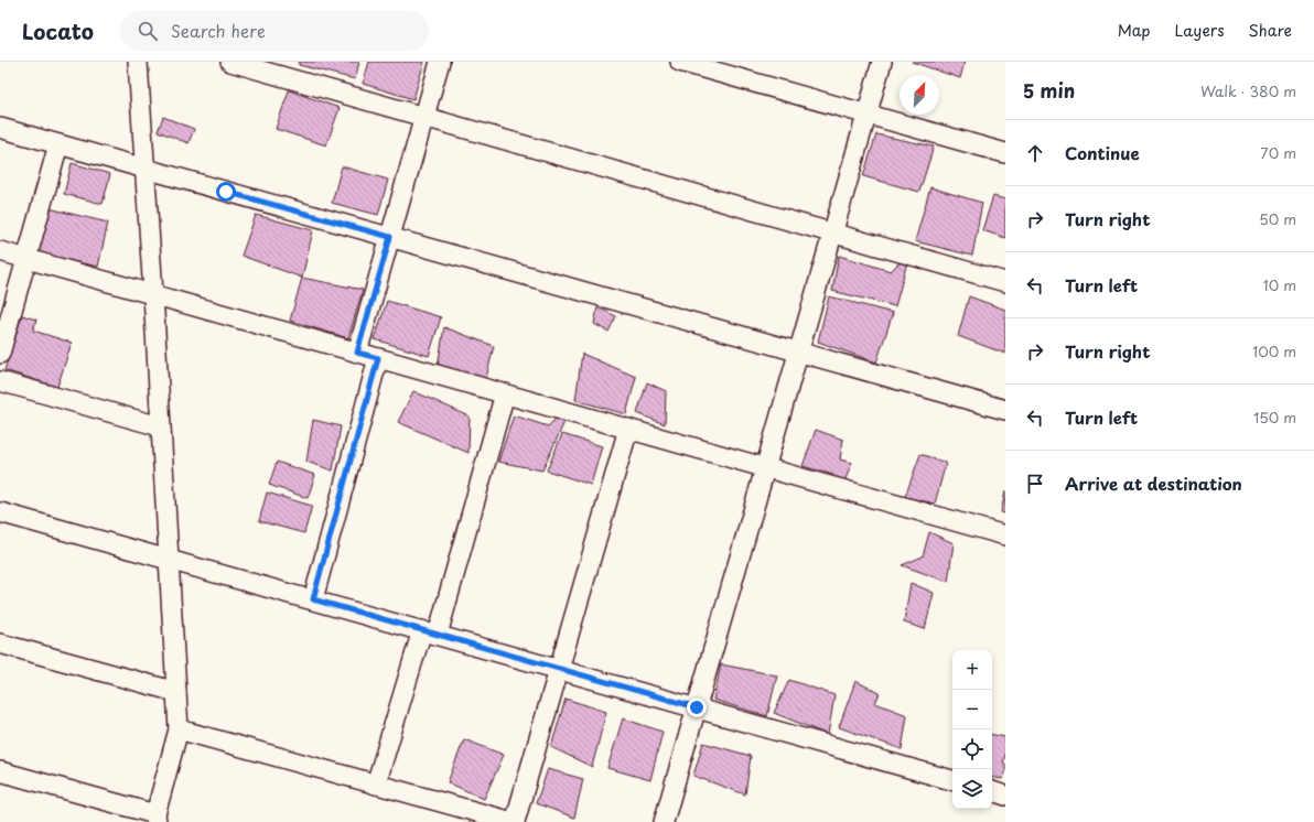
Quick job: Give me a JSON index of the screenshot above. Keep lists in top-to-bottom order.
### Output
{
  "north": "top right",
  "page": {
    "header": "Locato",
    "search": "Search here",
    "nav": ["Map", "Layers", "Share"],
    "heading": ["5 min", "Walk · 380 m"],
    "list": [
      ["Continue", "70 m"],
      ["Turn right", "50 m"],
      ["Turn left", "10 m"],
      ["Turn right", "100 m"],
      ["Turn left", "150 m"],
      "Arrive at destination"
    ],
    "map_buttons": ["+", "−"]
  }
}
